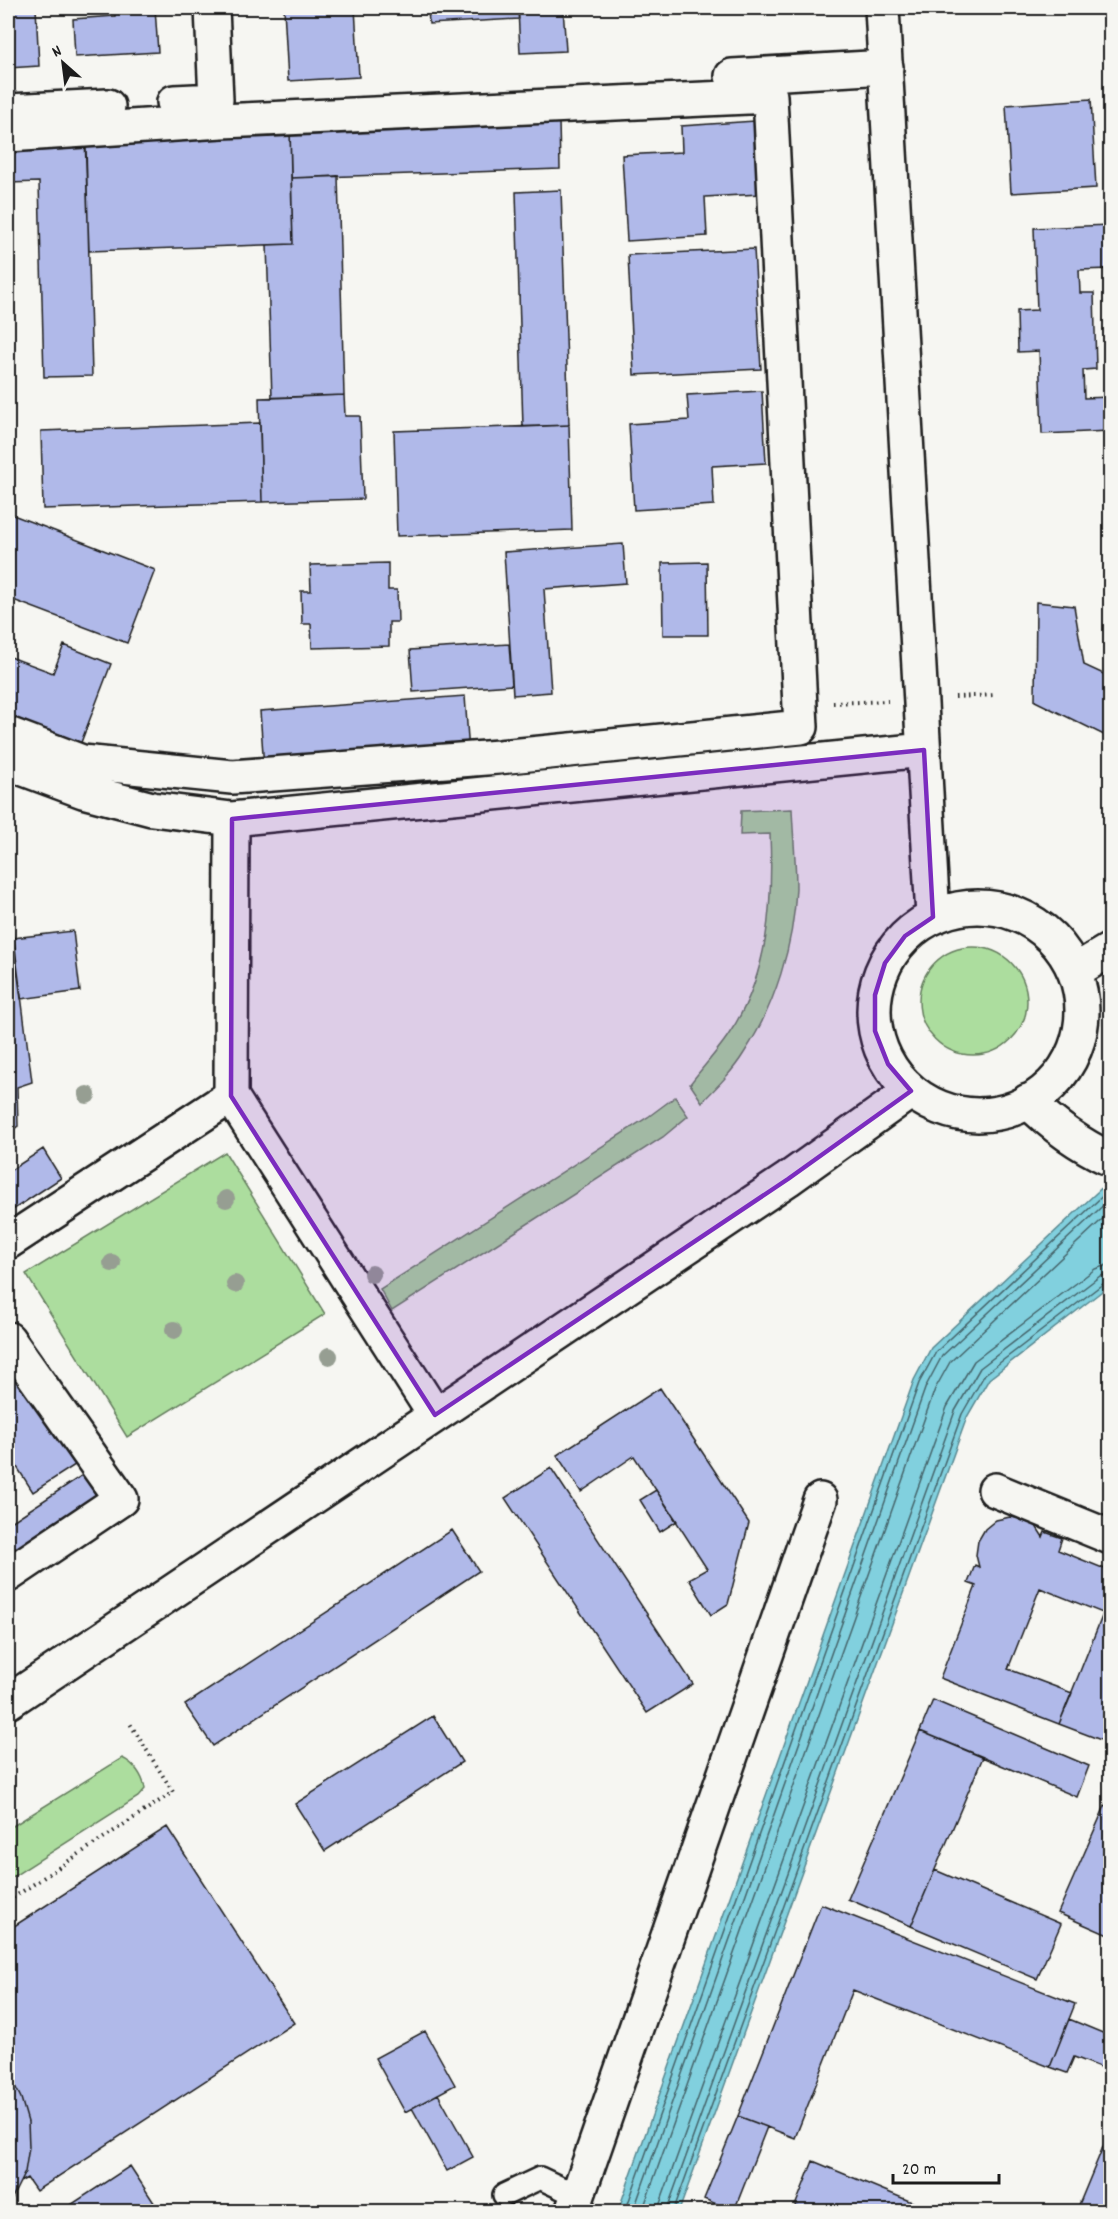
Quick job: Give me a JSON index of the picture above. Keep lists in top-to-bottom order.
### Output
{
  "scale_bar": "20 m",
  "north": "top left"
}
